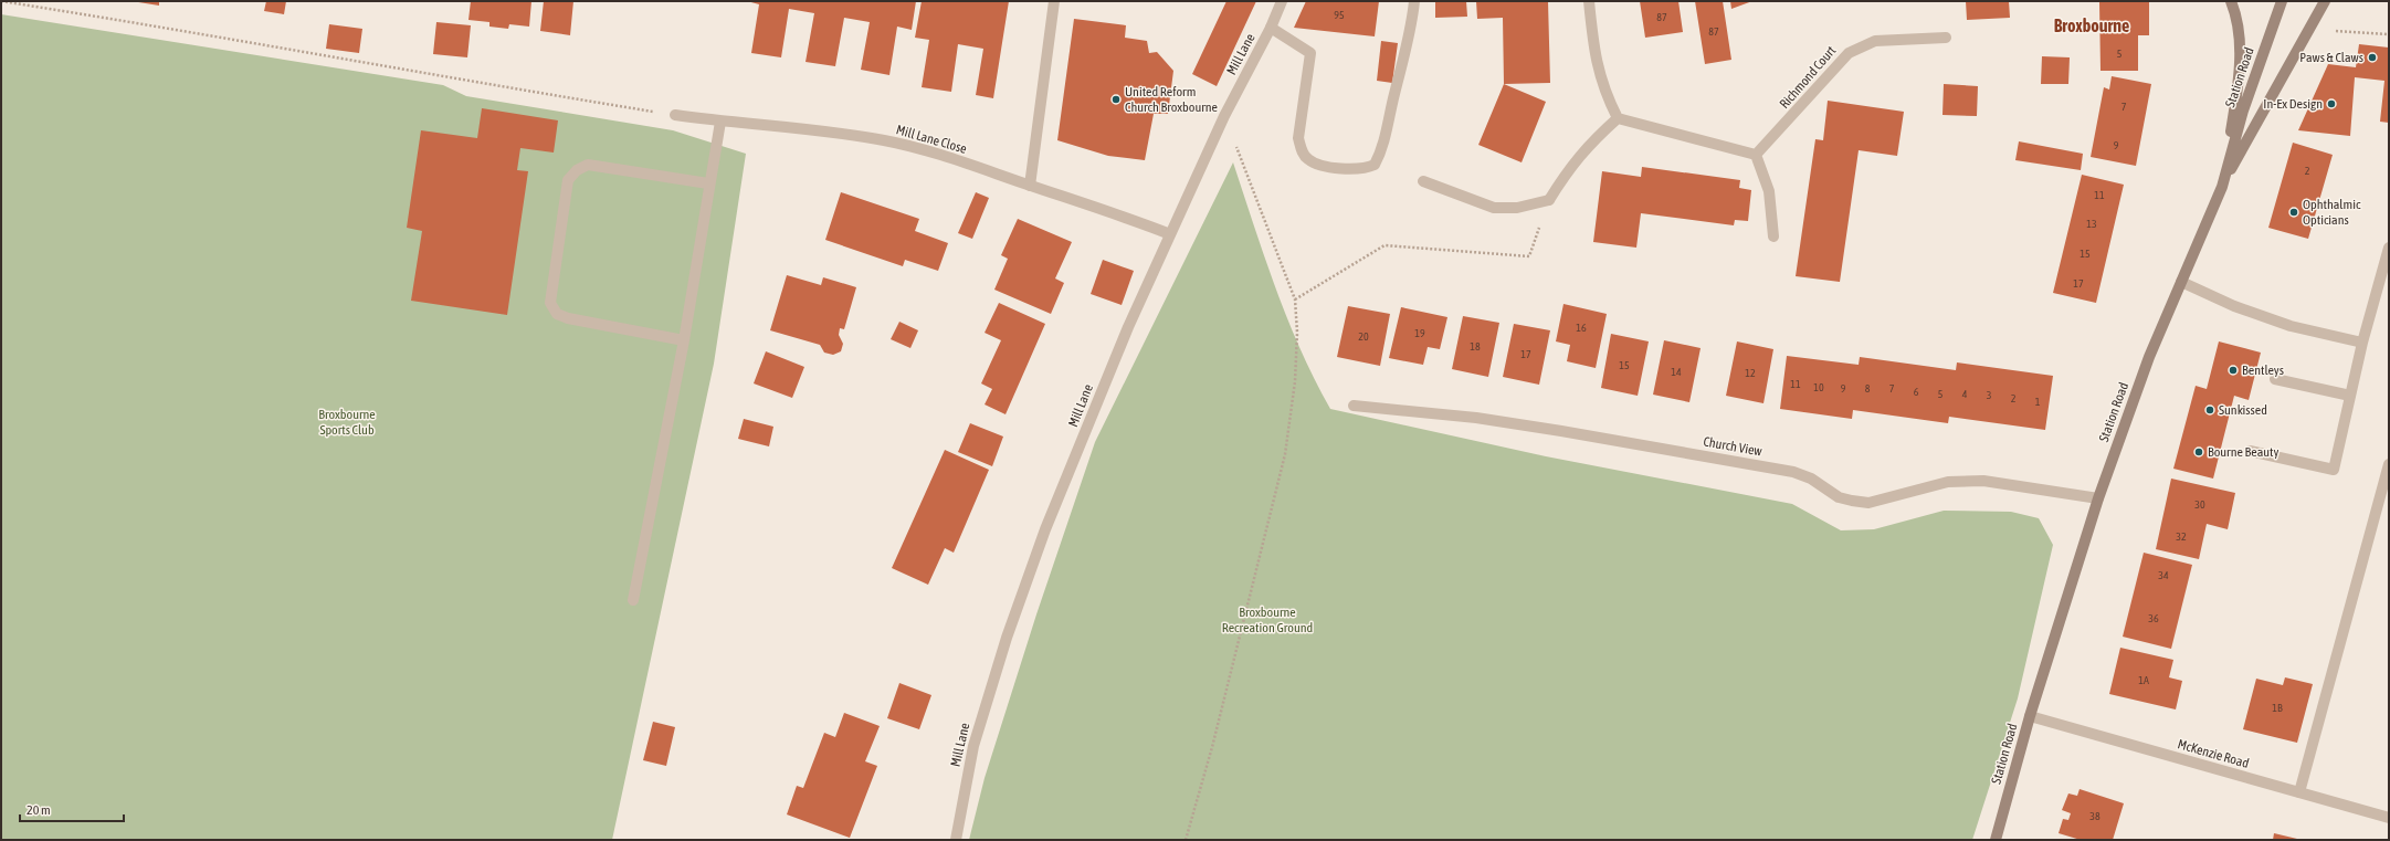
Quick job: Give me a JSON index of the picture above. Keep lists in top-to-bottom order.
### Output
{
  "streets": {
    "main road": ["Station Road"],
    "street": [
      "Mill Lane",
      "Richmond Court",
      "Mill Lane Close",
      "Church View",
      "McKenzie Road"
    ]
  },
  "crossings": [
    ["Mill Lane", "Mill Lane Close"],
    ["Station Road", "Church View"],
    ["Station Road", "McKenzie Road"]
  ],
  "districts": ["Broxbourne"],
  "parks": ["Broxbourne Sports Club", "Broxbourne Recreation Ground"],
  "places": [
    "Paws & Claws",
    "United Reform Church Broxbourne",
    "In-Ex Design",
    "Ophthalmic Opticians",
    "Bentleys",
    "Sunkissed",
    "Bourne Beauty"
  ],
  "house_numbers": [
    "95",
    "87",
    "87",
    "5",
    "7",
    "9",
    "2",
    "11",
    "13",
    "15",
    "17",
    "16",
    "19",
    "20",
    "18",
    "17",
    "15",
    "14",
    "12",
    "11",
    "10",
    "9",
    "8",
    "7",
    "6",
    "5",
    "4",
    "3",
    "2",
    "1",
    "30",
    "32",
    "34",
    "36",
    "1A",
    "1B",
    "38"
  ],
  "scale_bar": "20 m"
}
